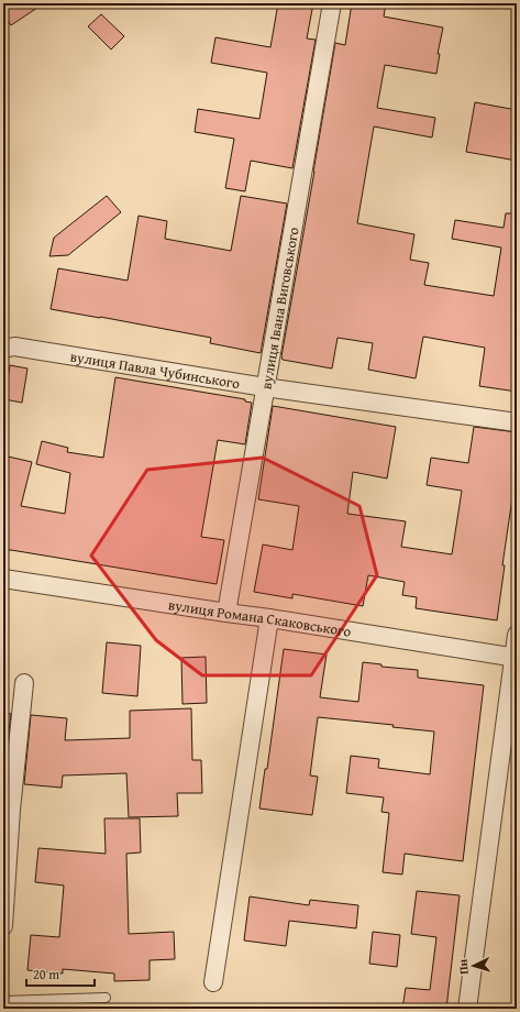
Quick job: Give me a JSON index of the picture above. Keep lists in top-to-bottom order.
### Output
{
  "streets": {
    "street": ["вулиця Івана Виговського", "вулиця Павла Чубинського", "вулиця Романа Скаковського"]
  },
  "crossings": [
    ["вулиця Івана Виговського", "вулиця Павла Чубинського"],
    ["вулиця Івана Виговського", "вулиця Романа Скаковського"]
  ],
  "scale_bar": "20 m",
  "north": "left"
}
